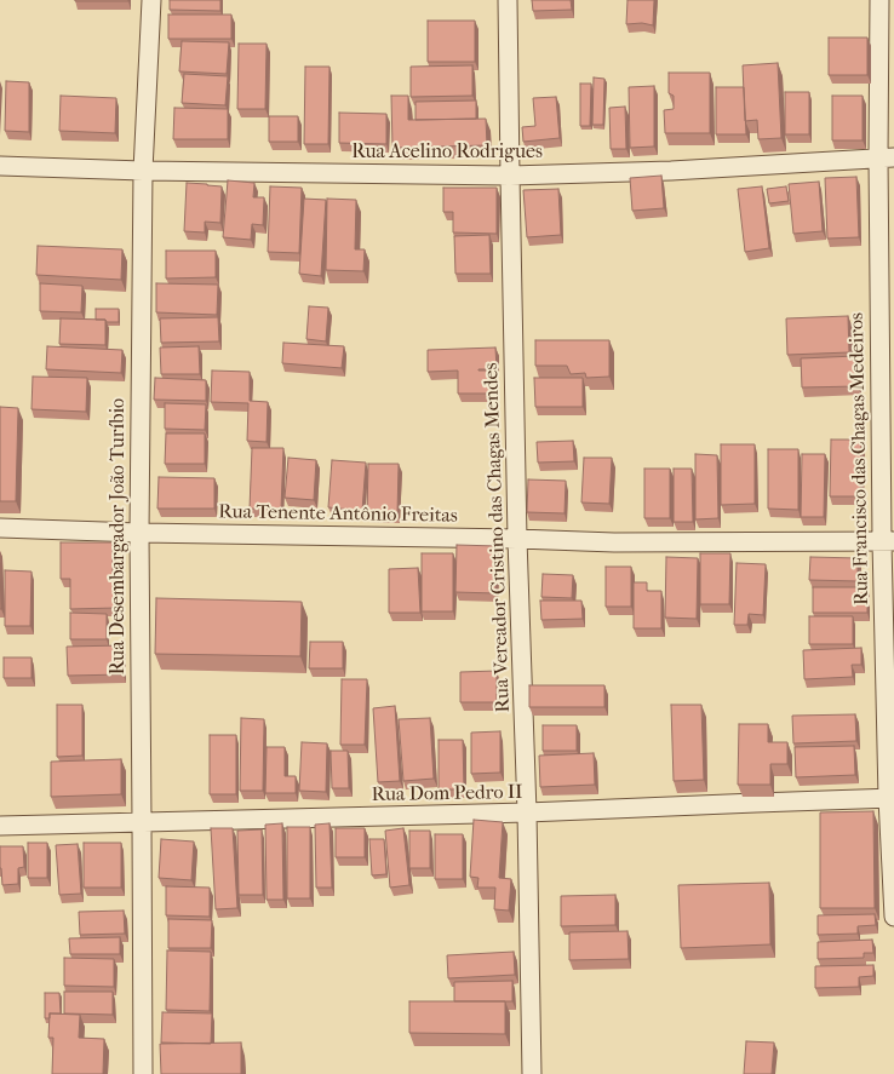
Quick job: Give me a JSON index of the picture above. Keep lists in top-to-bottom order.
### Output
{
  "streets": {
    "street": [
      "Rua Acelino Rodrigues",
      "Rua Francisco das Chagas Medeiros",
      "Rua Tenente Antônio Freitas",
      "Rua Desembargador João Turíbio",
      "Rua Vereador Cristino das Chagas Mendes",
      "Rua Dom Pedro II"
    ]
  },
  "crossings": [
    ["Rua Acelino Rodrigues", "Rua Francisco das Chagas Medeiros"],
    ["Rua Acelino Rodrigues", "Rua Desembargador João Turíbio"],
    ["Rua Acelino Rodrigues", "Rua Vereador Cristino das Chagas Mendes"],
    ["Rua Francisco das Chagas Medeiros", "Rua Tenente Antônio Freitas"],
    ["Rua Francisco das Chagas Medeiros", "Rua Dom Pedro II"],
    ["Rua Tenente Antônio Freitas", "Rua Desembargador João Turíbio"],
    ["Rua Tenente Antônio Freitas", "Rua Vereador Cristino das Chagas Mendes"],
    ["Rua Desembargador João Turíbio", "Rua Dom Pedro II"],
    ["Rua Vereador Cristino das Chagas Mendes", "Rua Dom Pedro II"]
  ]
}
